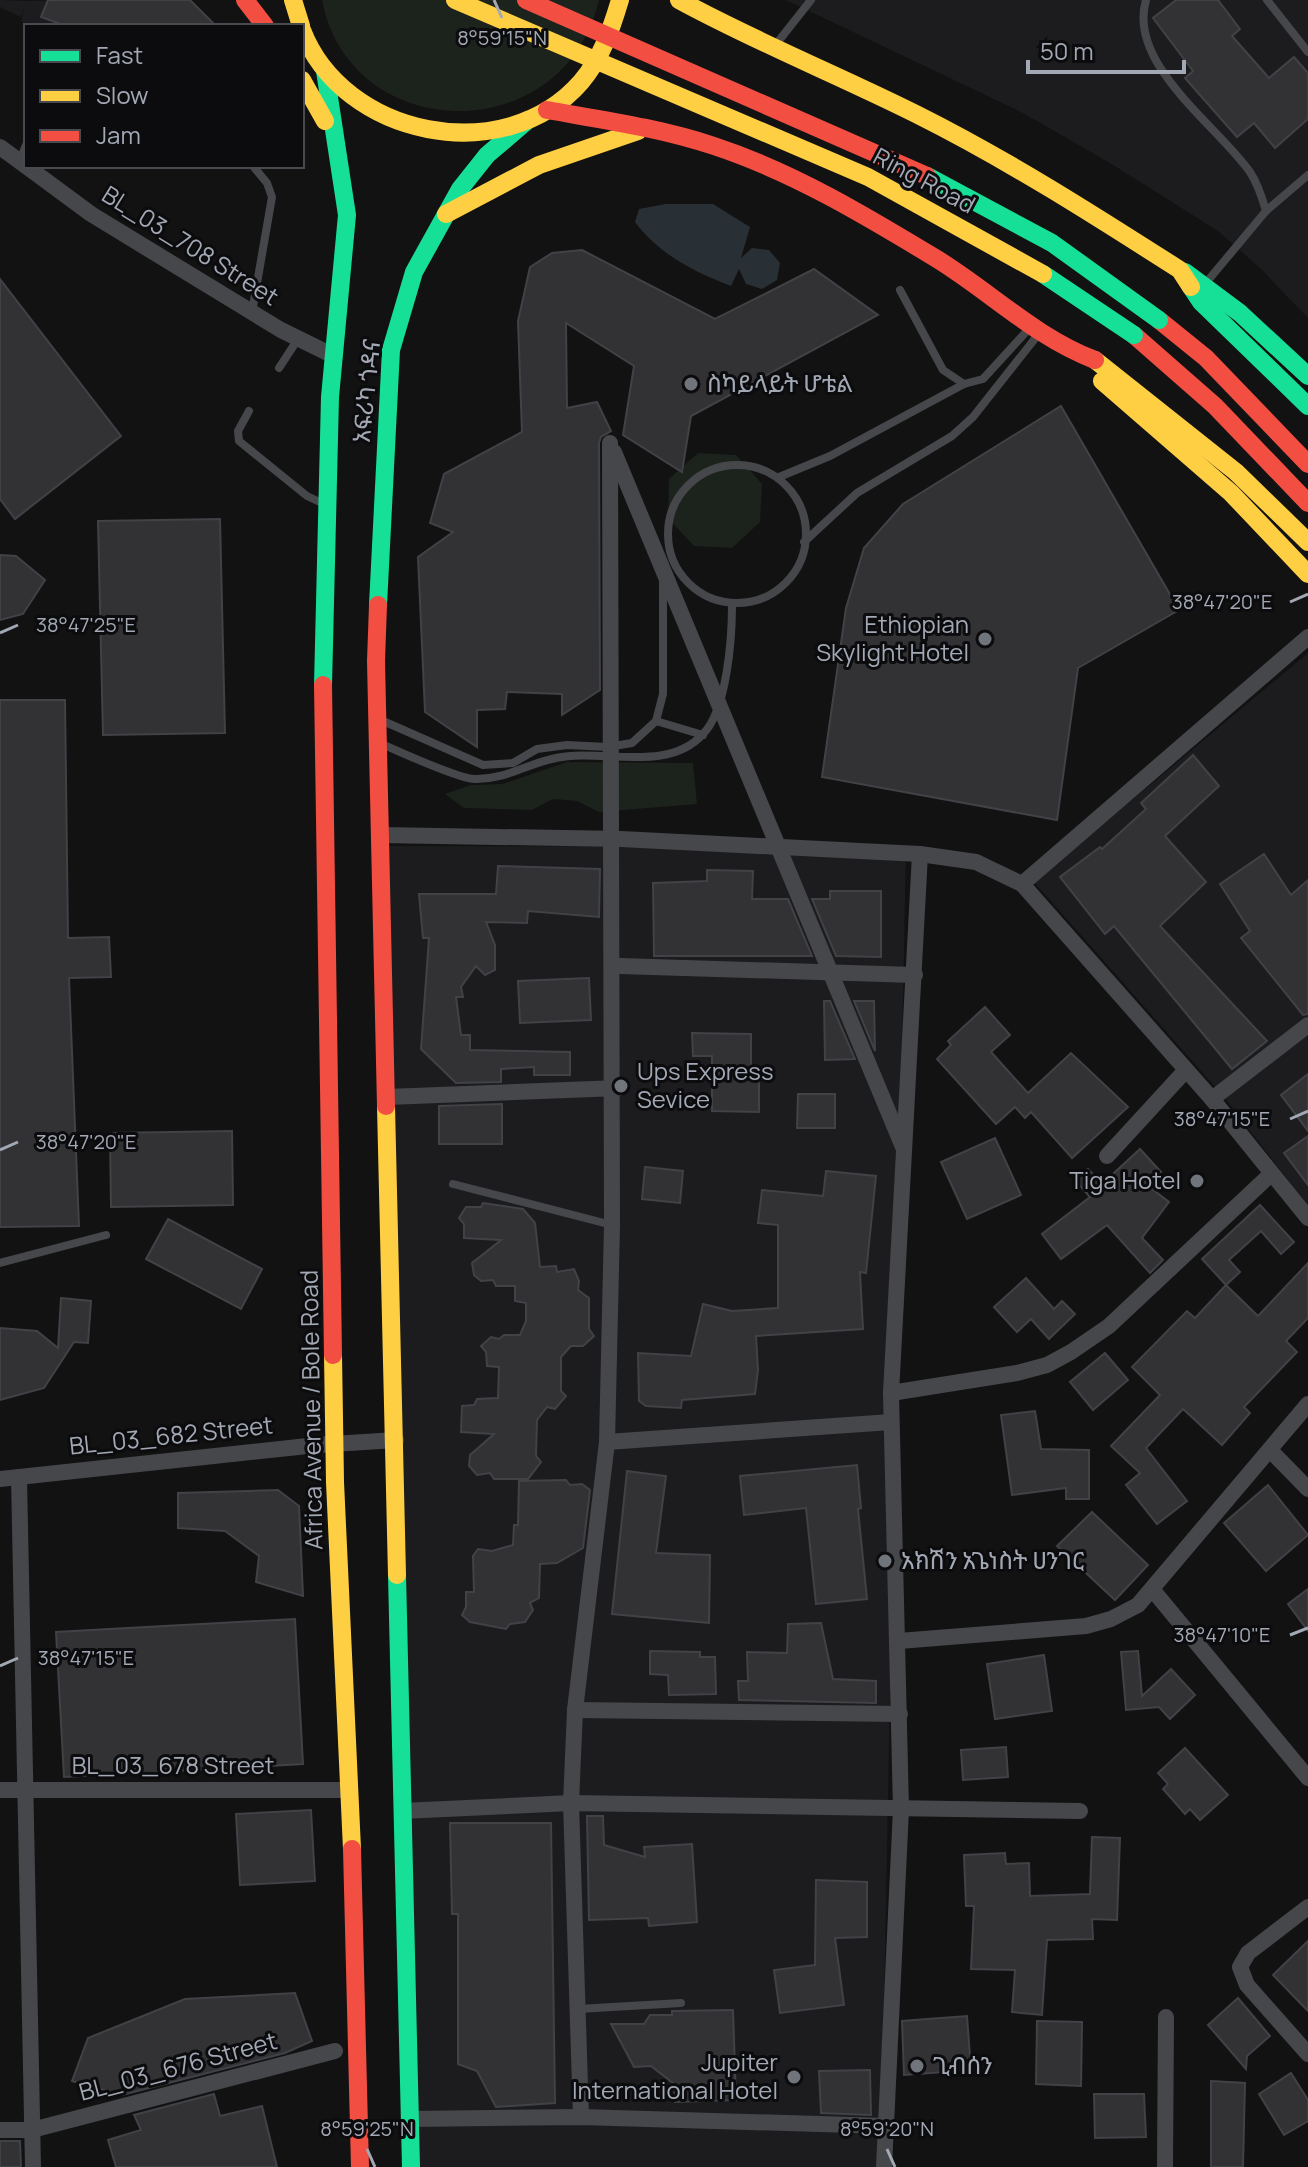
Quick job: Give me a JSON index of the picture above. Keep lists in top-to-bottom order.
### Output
{
  "streets": {
    "main road": ["Ring Road", "አፍሪካ ጎዳና", "Africa Avenue / Bole Road"],
    "street": [
      "BL_03_708 Street",
      "BL_03_682 Street",
      "BL_03_678 Street",
      "BL_03_676 Street"
    ]
  },
  "crossings": [
    ["BL_03_708 Street", "አፍሪካ ጎዳና"],
    ["አፍሪካ ጎዳና", "Africa Avenue / Bole Road"],
    ["Africa Avenue / Bole Road", "BL_03_682 Street"],
    ["Africa Avenue / Bole Road", "BL_03_678 Street"]
  ],
  "places": [
    "ስካይላይት ሆቴል",
    "Ethiopian Skylight Hotel",
    "Ups Express Sevice",
    "Tiga Hotel",
    "አክሽን አጌነስት ሀንገር",
    "ጊብሰን",
    "Jupiter International Hotel"
  ],
  "legend": ["Fast", "Slow", "Jam"],
  "scale_bar": "50 m",
  "coordinates": [
    "8°59'15\"N",
    "38°47'20\"E",
    "38°47'25\"E",
    "38°47'15\"E",
    "38°47'10\"E",
    "8°59'25\"N",
    "8°59'20\"N"
  ]
}
